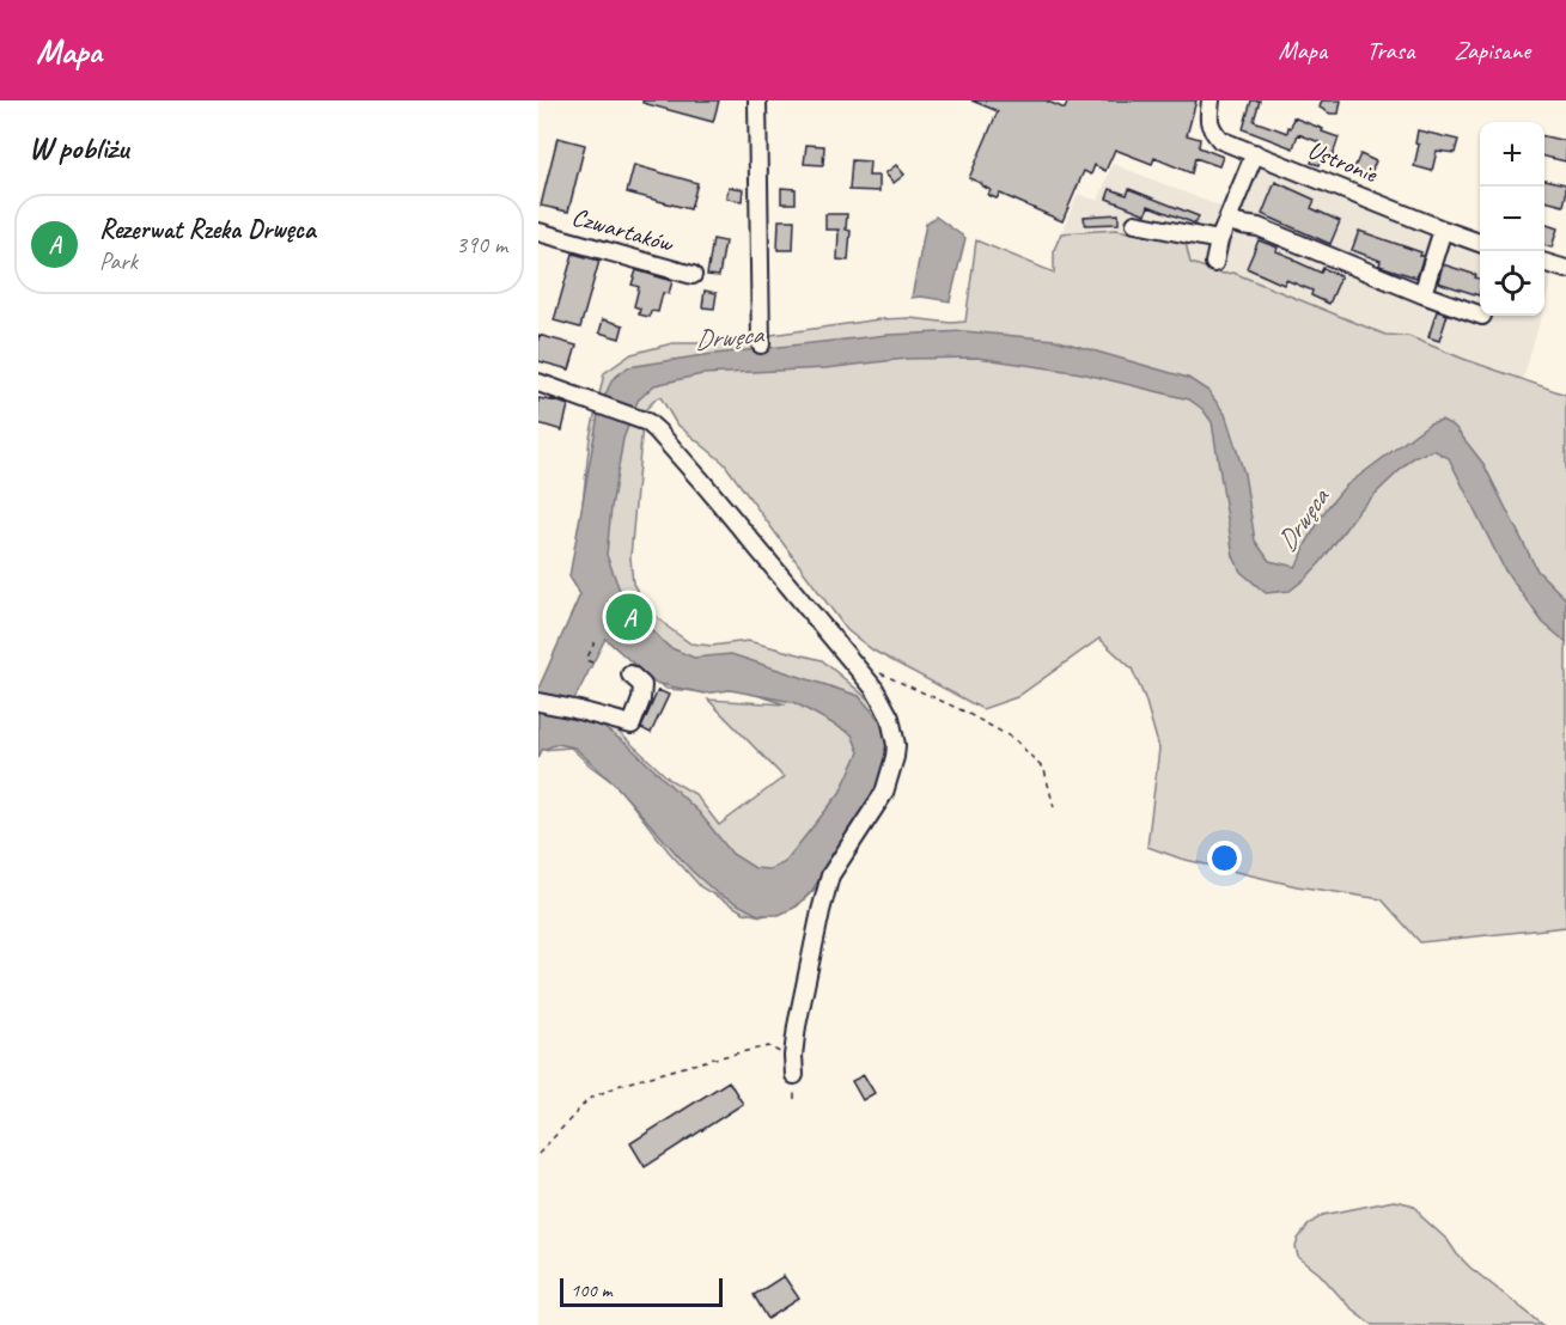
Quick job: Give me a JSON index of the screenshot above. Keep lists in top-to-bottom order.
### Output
{
  "streets": {
    "street": ["Ustronie", "Czwartaków"]
  },
  "water": ["Drwęca"],
  "scale_bar": "100 m",
  "page": {
    "header": "Mapa",
    "nav": ["Mapa", "Trasa", "Zapisane"],
    "heading": "W pobliżu",
    "map_buttons": ["+", "−"],
    "list": [
      {
        "mark": "A",
        "name": "Rezerwat Rzeka Drwęca",
        "note": "Park",
        "value": "390 m"
      }
    ],
    "pins": "A",
    "scale": "100 m"
  }
}
